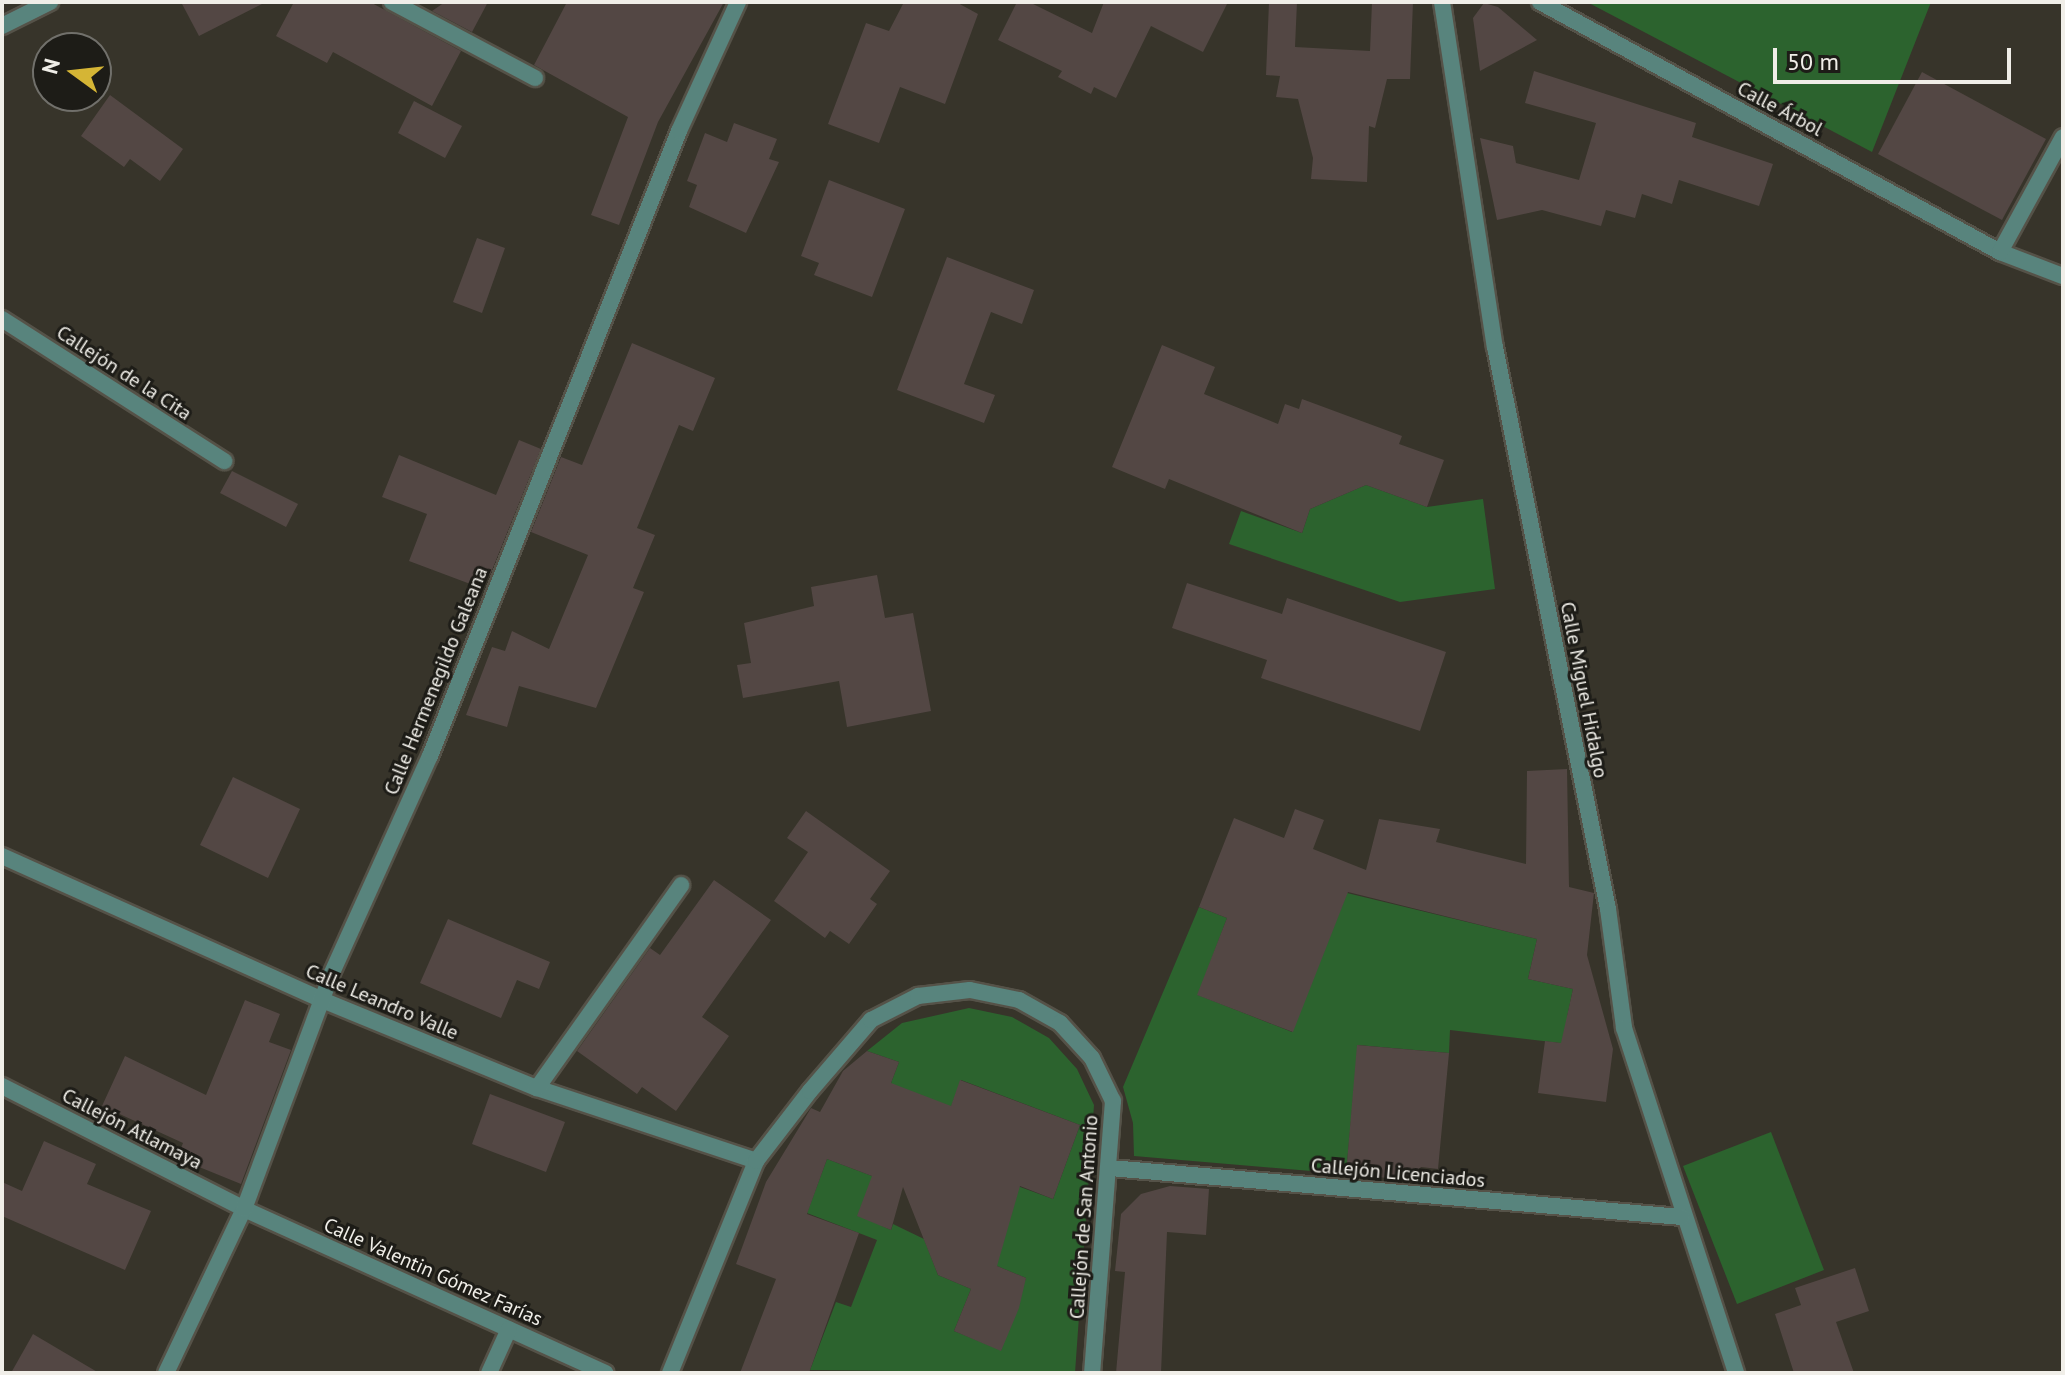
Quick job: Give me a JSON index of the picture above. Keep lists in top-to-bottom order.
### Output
{
  "streets": {
    "street": [
      "Calle Árbol",
      "Callejón de la Cita",
      "Calle Hermenegildo Galeana",
      "Calle Miguel Hidalgo",
      "Calle Leandro Valle",
      "Callejón Atlamaya",
      "Callejón Licenciados",
      "Callejón de San Antonio",
      "Calle Valentin Gómez Farías"
    ]
  },
  "crossings": [
    ["Calle Hermenegildo Galeana", "Calle Leandro Valle"],
    ["Calle Hermenegildo Galeana", "Callejón Atlamaya"],
    ["Calle Hermenegildo Galeana", "Calle Valentin Gómez Farías"],
    ["Calle Miguel Hidalgo", "Callejón Licenciados"],
    ["Calle Leandro Valle", "Callejón de San Antonio"],
    ["Callejón Atlamaya", "Calle Valentin Gómez Farías"],
    ["Callejón Licenciados", "Callejón de San Antonio"]
  ],
  "scale_bar": "50 m",
  "north": "left"
}
